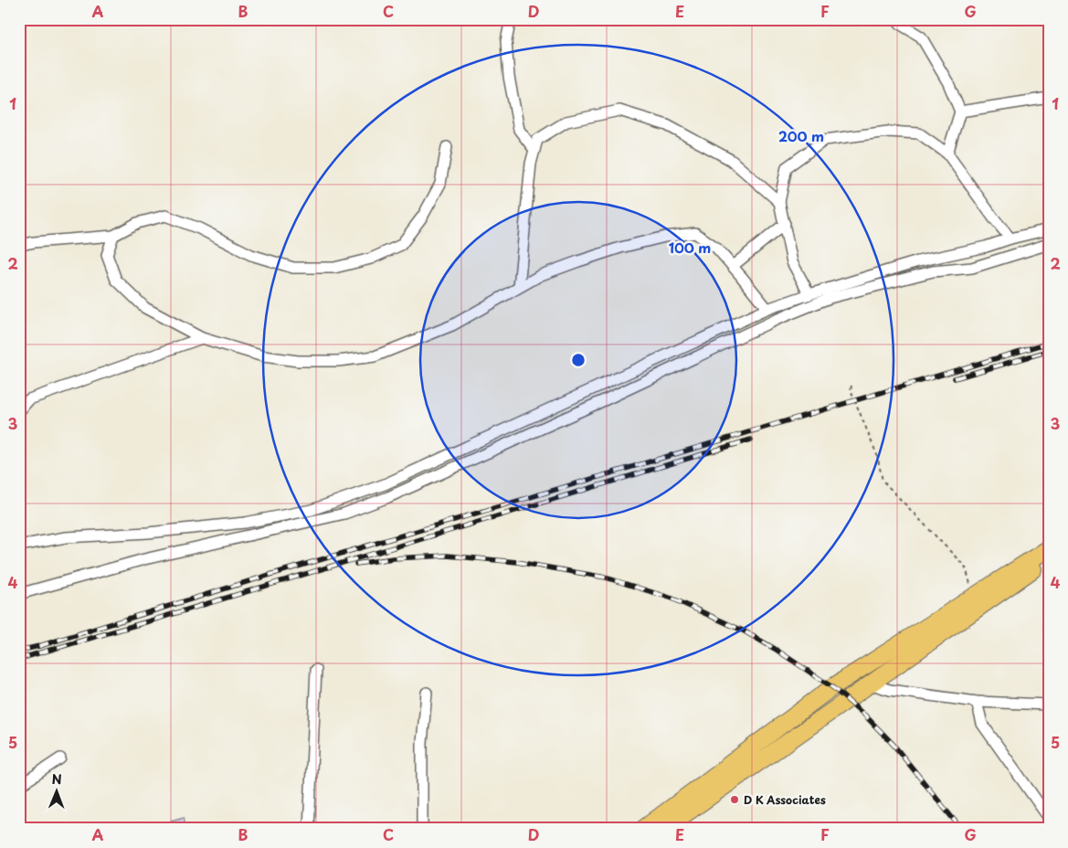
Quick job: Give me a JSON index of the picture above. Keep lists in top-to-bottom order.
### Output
{
  "places": ["D K Associates"],
  "north": "top",
  "grid": {
    "columns": [
      "A",
      "B",
      "C",
      "D",
      "E",
      "F",
      "G"
    ],
    "rows": [
      "1",
      "2",
      "3",
      "4",
      "5"
    ]
  },
  "rings": ["200 m", "100 m"]
}
